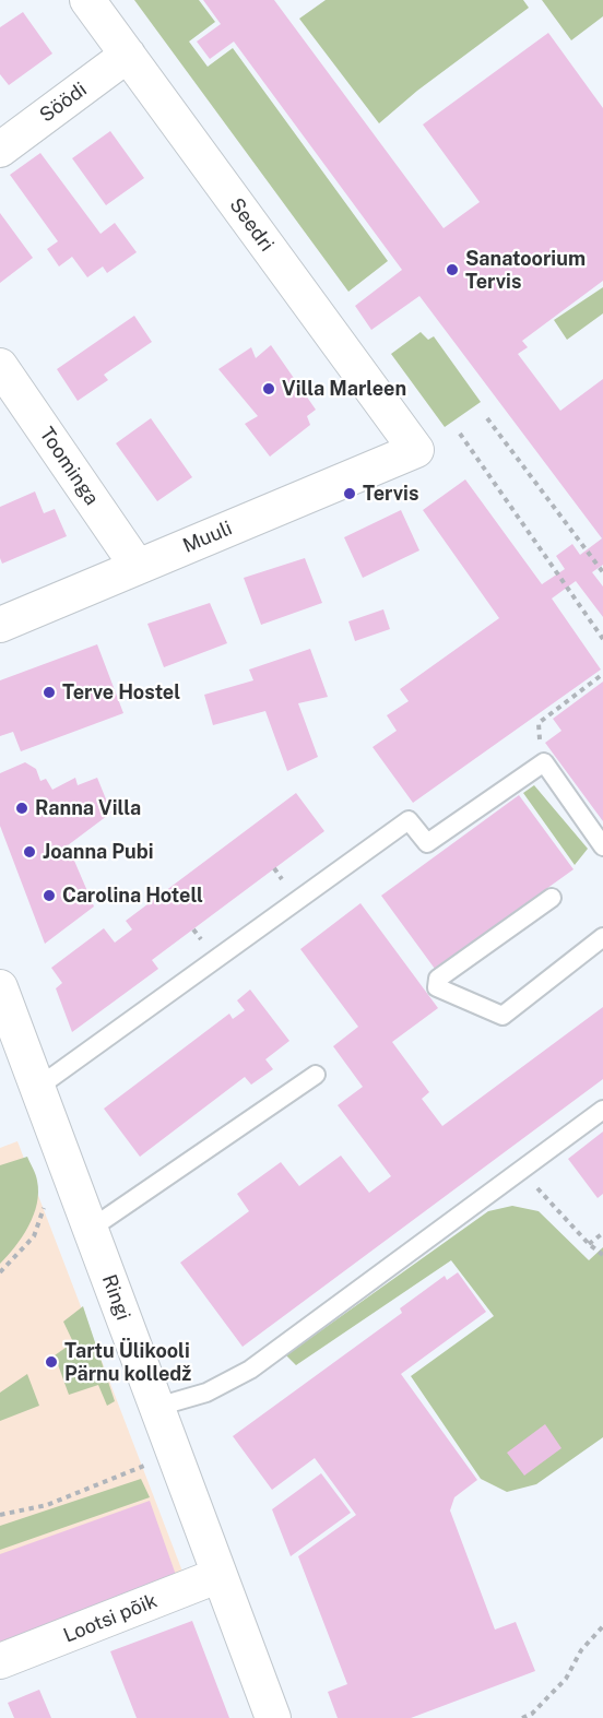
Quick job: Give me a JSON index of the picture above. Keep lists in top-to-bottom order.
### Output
{
  "streets": {
    "street": [
      "Söödi",
      "Seedri",
      "Toominga",
      "Muuli",
      "Ringi",
      "Lootsi põik"
    ]
  },
  "crossings": [
    ["Söödi", "Seedri"],
    ["Seedri", "Muuli"],
    ["Toominga", "Muuli"],
    ["Ringi", "Lootsi põik"]
  ],
  "places": [
    "Sanatoorium Tervis",
    "Villa Marleen",
    "Tervis",
    "Terve Hostel",
    "Ranna Villa",
    "Joanna Pubi",
    "Carolina Hotell",
    "Tartu Ülikooli Pärnu kolledž"
  ]
}
